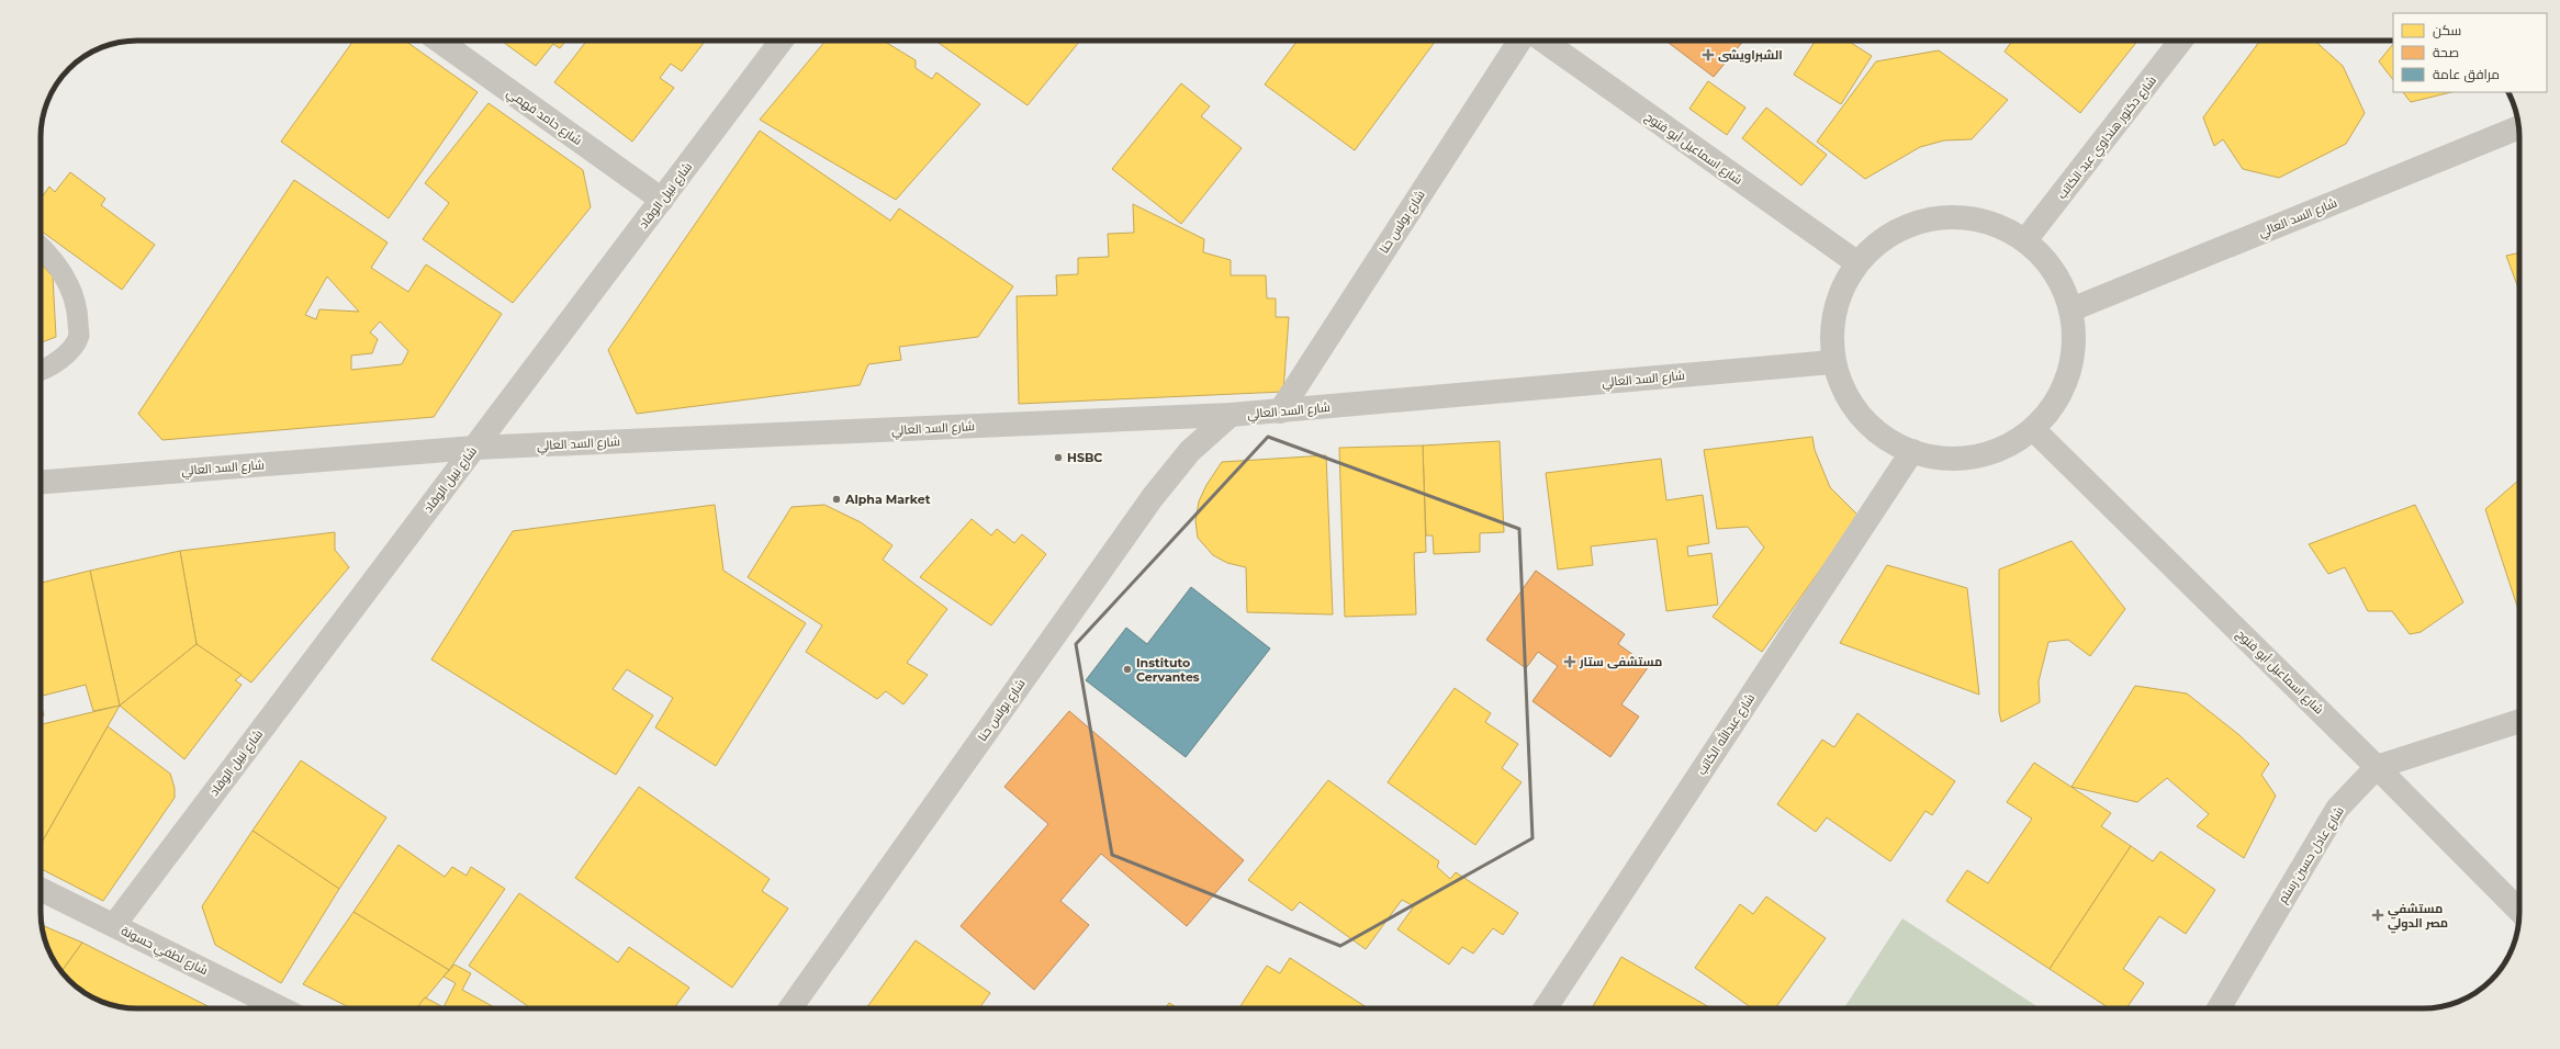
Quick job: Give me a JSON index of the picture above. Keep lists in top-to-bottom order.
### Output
{
  "streets": {
    "street": [
      "شارع حامد فهمي",
      "شارع دكتور هنداوي عبد الكاتب",
      "شارع اسماعيل أبو فتوح",
      "شارع نبيل الوقاد",
      "شارع السد العالي",
      "شارع بولس حنا",
      "شارع عبدالله الكاتب",
      "شارع عادل حسين رستم",
      "شارع لطفي حسونة"
    ]
  },
  "crossings": [
    ["شارع حامد فهمي", "شارع نبيل الوقاد"],
    ["شارع اسماعيل أبو فتوح", "شارع عادل حسين رستم"],
    ["شارع نبيل الوقاد", "شارع السد العالي"],
    ["شارع نبيل الوقاد", "شارع لطفي حسونة"],
    ["شارع السد العالي", "شارع بولس حنا"]
  ],
  "places": {
    "health": ["الشبراويشى", "مستشفى ستار", "مستشفي مصر الدولي"],
    "other": ["HSBC", "Alpha Market", "Instituto Cervantes"]
  },
  "legend": ["سكن", "صحة", "مرافق عامة"]
}
